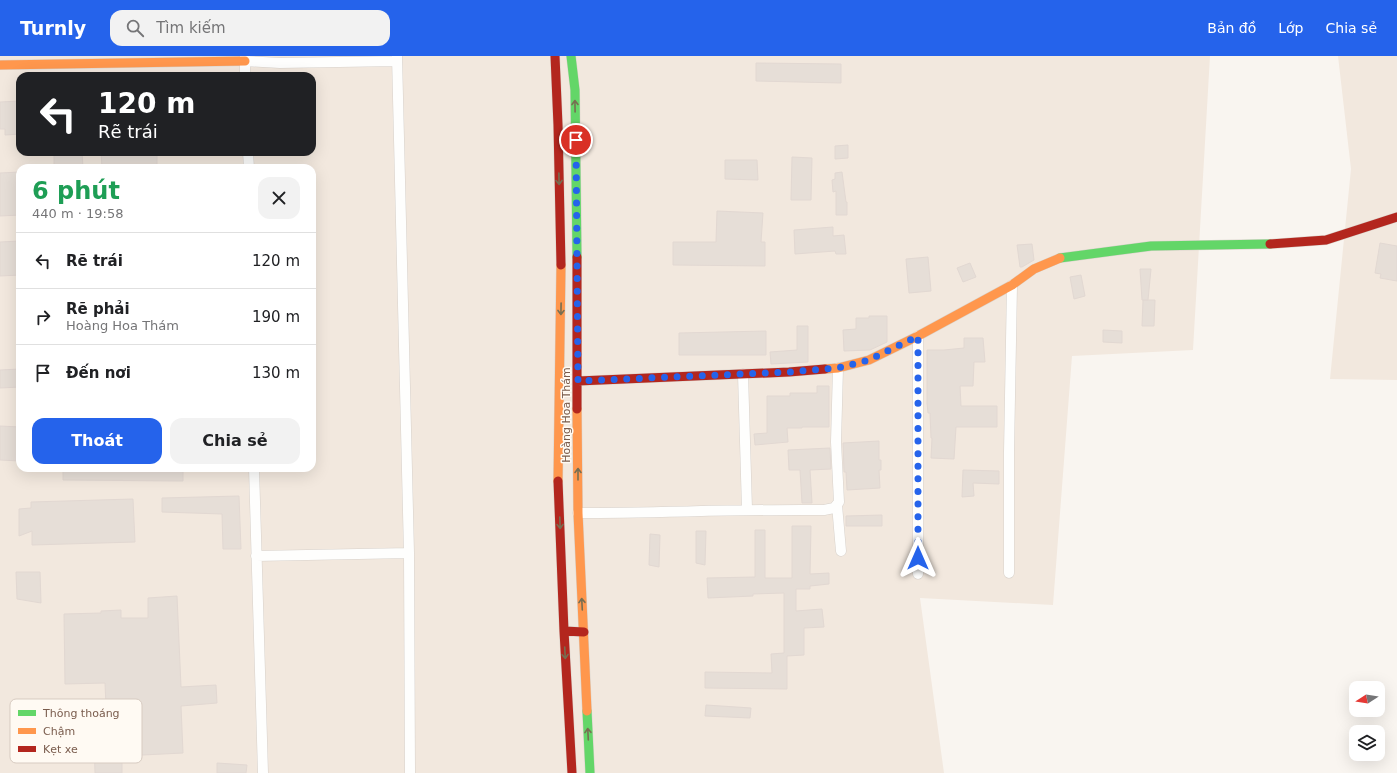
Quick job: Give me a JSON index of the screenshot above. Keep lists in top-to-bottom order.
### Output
{
  "streets": {
    "main road": ["Hoàng Hoa Thám"]
  },
  "legend": ["Thông thoáng", "Chậm", "Kẹt xe"],
  "north": "left",
  "page": {
    "header": "Turnly",
    "search": "Tìm kiếm",
    "nav": ["Bản đồ", "Lớp", "Chia sẻ"],
    "turn": ["120 m", "Rẽ trái"],
    "heading": ["6 phút", "440 m · 19:58"],
    "list": [
      {
        "name": "Rẽ trái",
        "value": "120 m"
      },
      {
        "name": "Rẽ phải",
        "note": "Hoàng Hoa Thám",
        "value": "190 m"
      },
      {
        "name": "Đến nơi",
        "value": "130 m"
      }
    ],
    "buttons": ["Thoát", "Chia sẻ"]
  }
}
